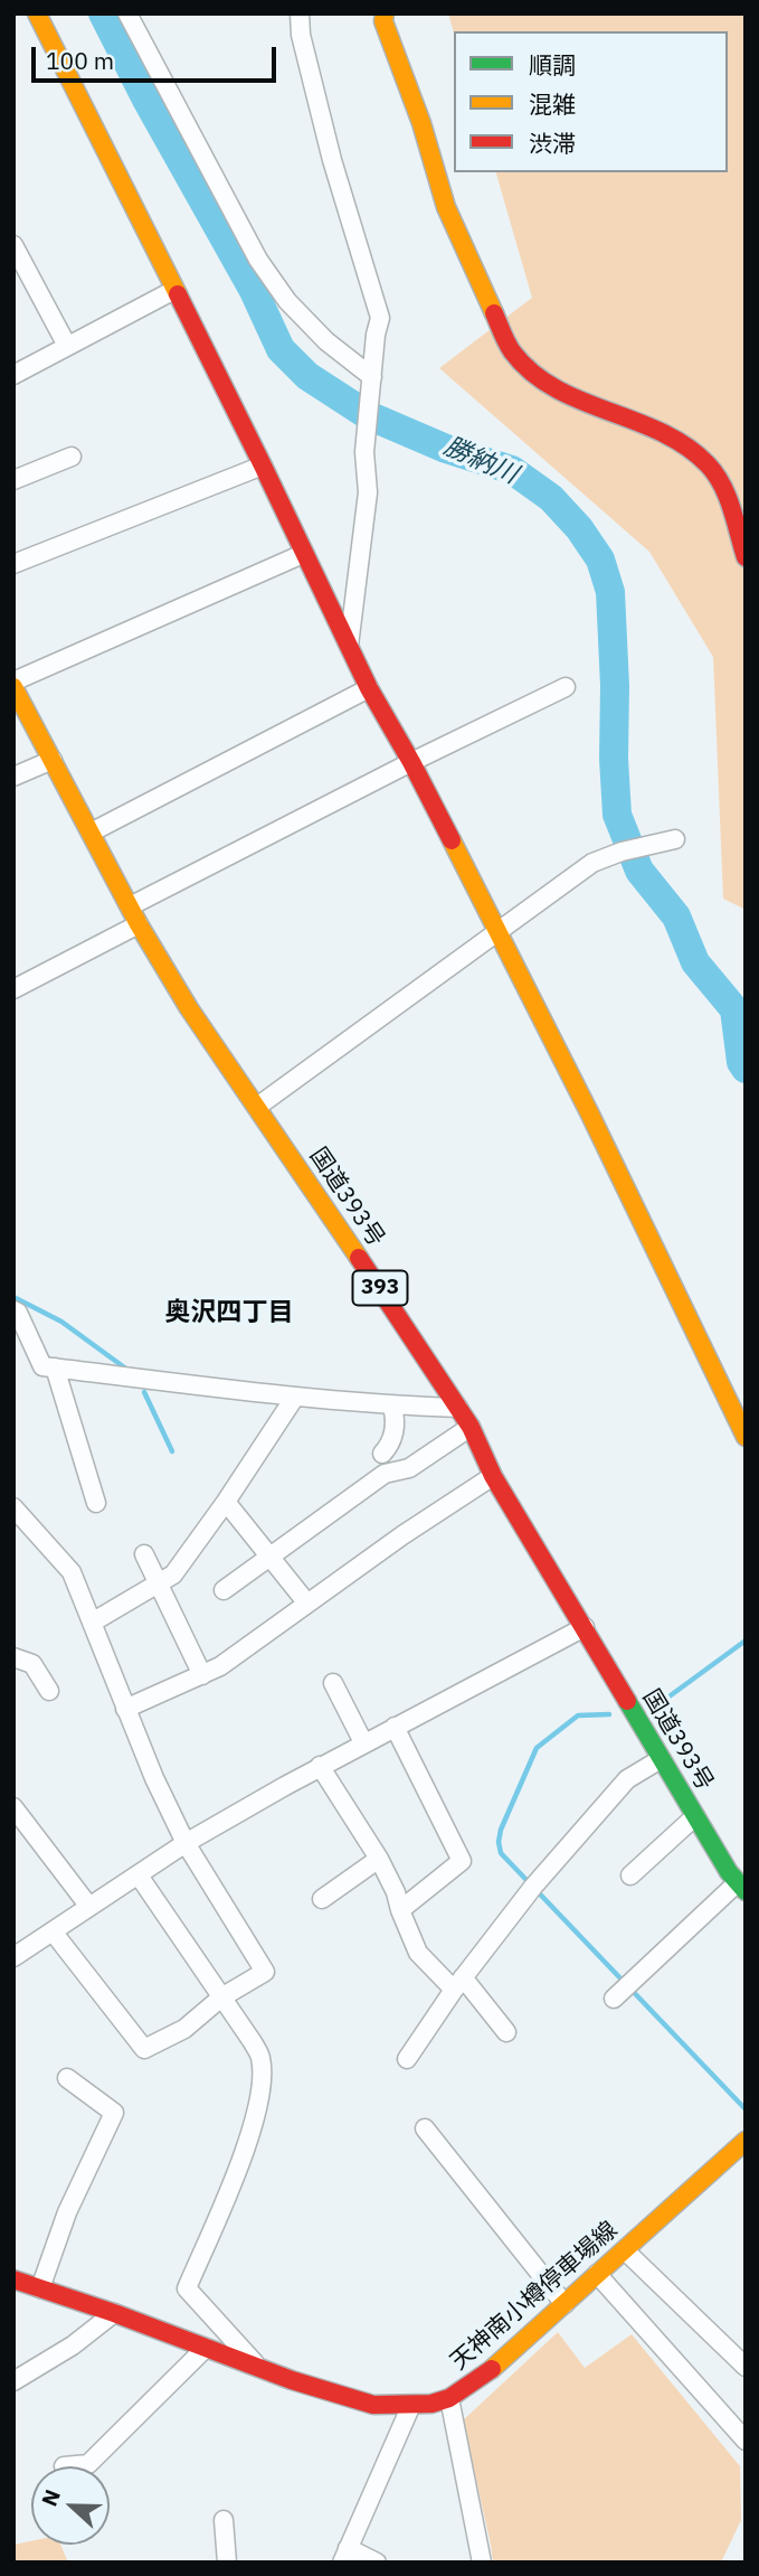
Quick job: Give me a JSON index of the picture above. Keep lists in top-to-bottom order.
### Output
{
  "streets": {
    "main road": ["国道393号", "393", "天神南小樽停車場線"]
  },
  "districts": ["奥沢四丁目"],
  "water": ["勝納川"],
  "legend": ["順調", "混雑", "渋滞"],
  "scale_bar": "100 m",
  "north": "left"
}
